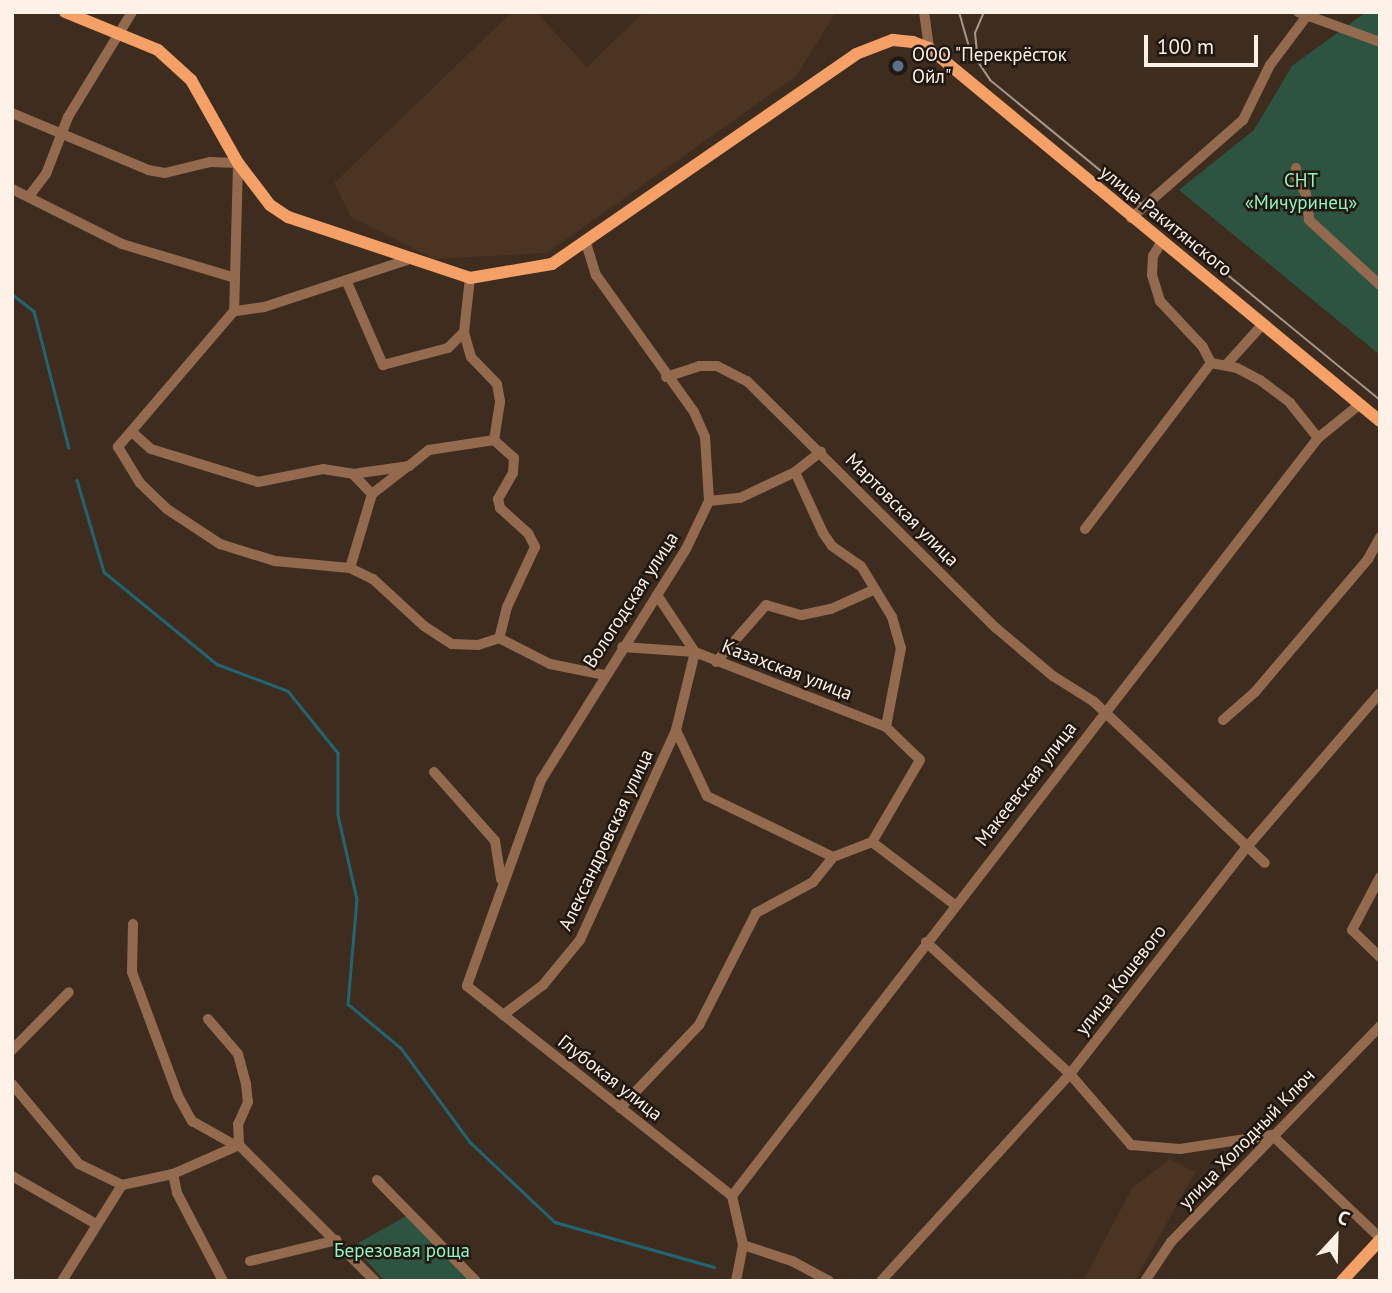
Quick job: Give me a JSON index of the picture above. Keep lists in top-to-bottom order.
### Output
{
  "streets": {
    "main road": ["улица Ракитянского"],
    "street": [
      "Мартовская улица",
      "Вологодская улица",
      "Казахская улица",
      "Макеевская улица",
      "Александровская улица",
      "улица Кошевого",
      "Глубокая улица",
      "улица Холодный Ключ"
    ]
  },
  "crossings": [
    ["улица Ракитянского", "Макеевская улица"],
    ["Мартовская улица", "Макеевская улица"],
    ["Мартовская улица", "улица Кошевого"],
    ["Вологодская улица", "Казахская улица"],
    ["Вологодская улица", "Глубокая улица"],
    ["Казахская улица", "Александровская улица"],
    ["Макеевская улица", "Глубокая улица"],
    ["Александровская улица", "Глубокая улица"]
  ],
  "parks": ["СНТ «Мичуринец»", "Березовая роща"],
  "places": ["ООО \"Перекрёсток Ойл\""],
  "scale_bar": "100 m",
  "north": "top"
}
